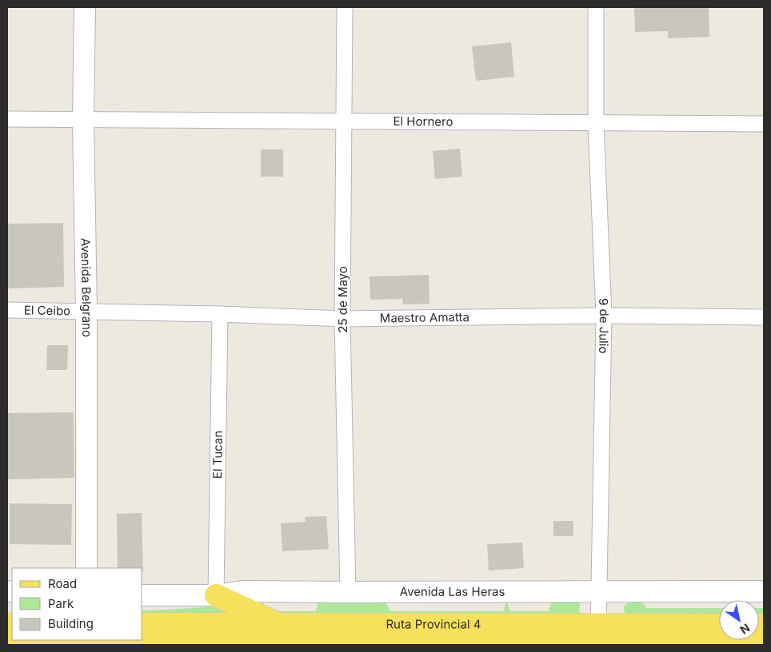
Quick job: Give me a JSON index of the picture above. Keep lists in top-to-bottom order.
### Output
{
  "streets": {
    "main road": ["Avenida Belgrano", "Avenida Las Heras", "Ruta Provincial 4"],
    "street": [
      "El Hornero",
      "25 de Mayo",
      "El Ceibo",
      "Maestro Amatta",
      "9 de Julio",
      "El Tucan"
    ]
  },
  "crossings": [
    ["El Hornero", "Avenida Belgrano"],
    ["El Hornero", "25 de Mayo"],
    ["El Hornero", "9 de Julio"],
    ["Avenida Belgrano", "El Ceibo"],
    ["Avenida Belgrano", "Maestro Amatta"],
    ["25 de Mayo", "Maestro Amatta"],
    ["25 de Mayo", "Avenida Las Heras"],
    ["El Ceibo", "Maestro Amatta"],
    ["Maestro Amatta", "9 de Julio"],
    ["Maestro Amatta", "El Tucan"],
    ["9 de Julio", "Avenida Las Heras"],
    ["9 de Julio", "Ruta Provincial 4"],
    ["El Tucan", "Avenida Las Heras"]
  ],
  "legend": ["Road", "Park", "Building"],
  "north": "bottom right"
}
